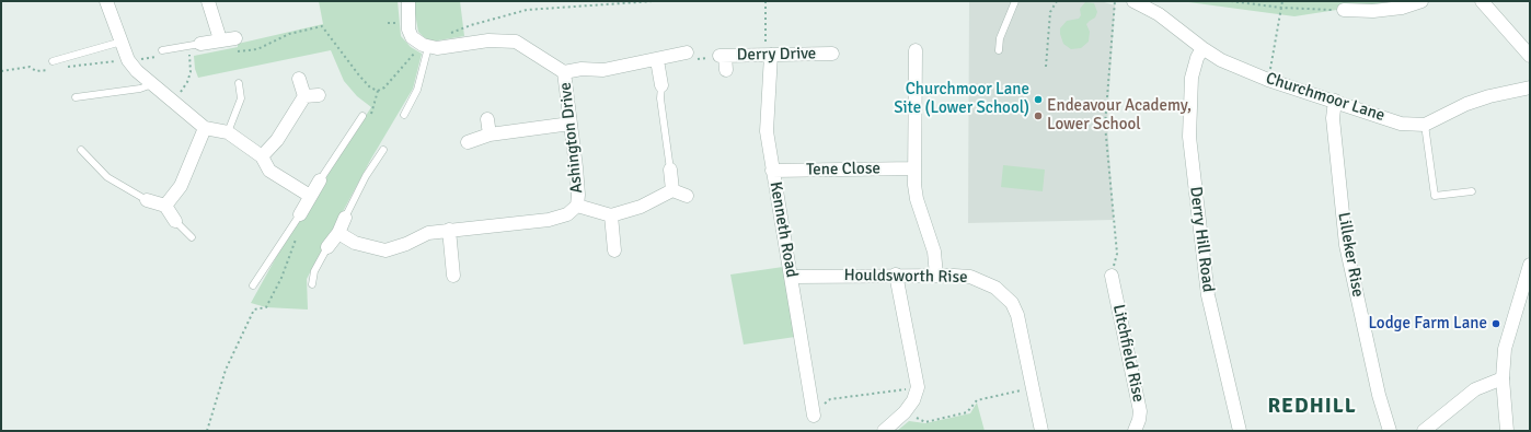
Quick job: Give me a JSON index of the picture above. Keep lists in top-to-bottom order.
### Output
{
  "streets": {
    "street": [
      "Derry Drive",
      "Churchmoor Lane",
      "Ashington Drive",
      "Tene Close",
      "Kenneth Road",
      "Derry Hill Road",
      "Lilleker Rise",
      "Houldsworth Rise",
      "Litchfield Rise"
    ]
  },
  "crossings": [
    ["Derry Drive", "Kenneth Road"],
    ["Churchmoor Lane", "Derry Hill Road"],
    ["Churchmoor Lane", "Lilleker Rise"],
    ["Tene Close", "Kenneth Road"],
    ["Kenneth Road", "Houldsworth Rise"]
  ],
  "districts": ["REDHILL"],
  "places": ["Churchmoor Lane Site (Lower School)", "Endeavour Academy, Lower School", "Lodge Farm Lane"]
}
